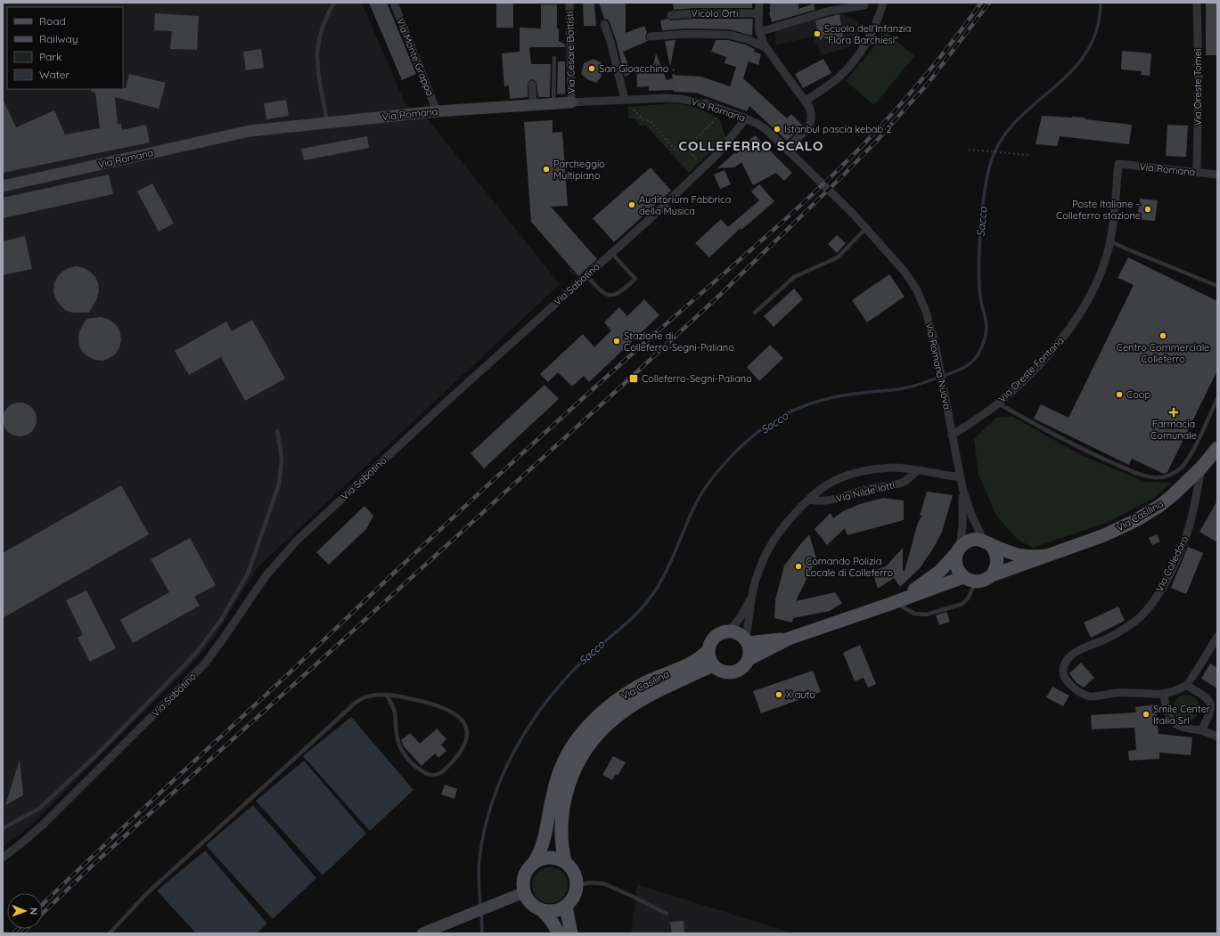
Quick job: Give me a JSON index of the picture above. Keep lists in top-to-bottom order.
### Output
{
  "streets": {
    "main road": ["Via Casilina"],
    "street": [
      "Vicolo Orti",
      "Via Cesare Battisti",
      "Via Monte Grappa",
      "Via Oreste Tomei",
      "Via Romana",
      "Via Sabotino",
      "Via Romana Nuova",
      "Via Oreste Fontana",
      "Via Nilde Iotti",
      "Via Colledoro"
    ]
  },
  "crossings": [
    ["Via Cesare Battisti", "Via Romana"],
    ["Via Monte Grappa", "Via Romana"],
    ["Via Oreste Tomei", "Via Romana"],
    ["Via Romana", "Via Sabotino"],
    ["Via Romana", "Via Romana Nuova"],
    ["Via Romana", "Via Oreste Fontana"],
    ["Via Romana Nuova", "Via Oreste Fontana"],
    ["Via Romana Nuova", "Via Nilde Iotti"],
    ["Via Romana Nuova", "Via Casilina"],
    ["Via Nilde Iotti", "Via Casilina"],
    ["Via Casilina", "Via Colledoro"]
  ],
  "districts": ["COLLEFERRO SCALO"],
  "water": ["Sacco"],
  "places": {
    "other": [
      "Scuola dell'Infanzia \"Flora Barchiesi\"",
      "San Gioacchino",
      "Istanbul pascià kebab 2",
      "Parcheggio Multipiano",
      "Auditorium Fabbrica della Musica",
      "Poste Italiane – Colleferro stazione",
      "Centro Commerciale Colleferro",
      "Stazione di Colleferro-Segni-Paliano",
      "Coop",
      "Comando Polizia Locale di Colleferro",
      "X auto",
      "Smile Center Italia Srl"
    ],
    "transit": ["Colleferro-Segni-Paliano"],
    "health": ["Farmacia Comunale"]
  },
  "legend": [
    "Road",
    "Railway",
    "Park",
    "Water"
  ],
  "north": "right"
}
